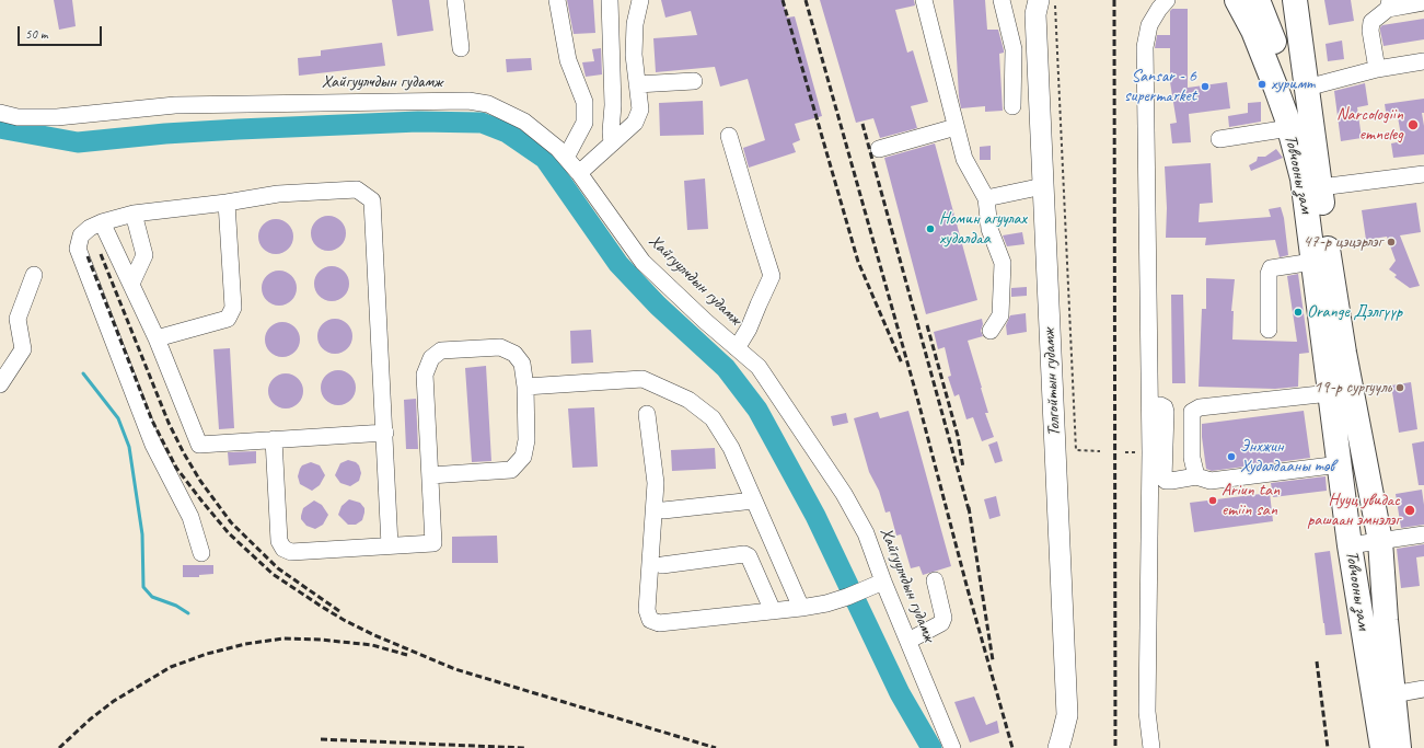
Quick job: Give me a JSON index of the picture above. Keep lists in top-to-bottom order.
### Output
{
  "streets": {
    "highway": ["Товчооны зам"],
    "main road": ["Толгойтын гудамж"],
    "street": ["Хайгуулчдын гудамж"]
  },
  "places": [
    "хуримт",
    "Sansar - 6 supermarket",
    "Narcologiin emneleg",
    "Номин агуулах худалдаа",
    "47-р цэцэрлэг",
    "Orange Дэлгүүр",
    "19-р сургууль",
    "Энхжин Худалдааны төв",
    "Ariun tan emiin san",
    "Нууц увидас рашаан эмнэлэг"
  ],
  "scale_bar": "50 m"
}
